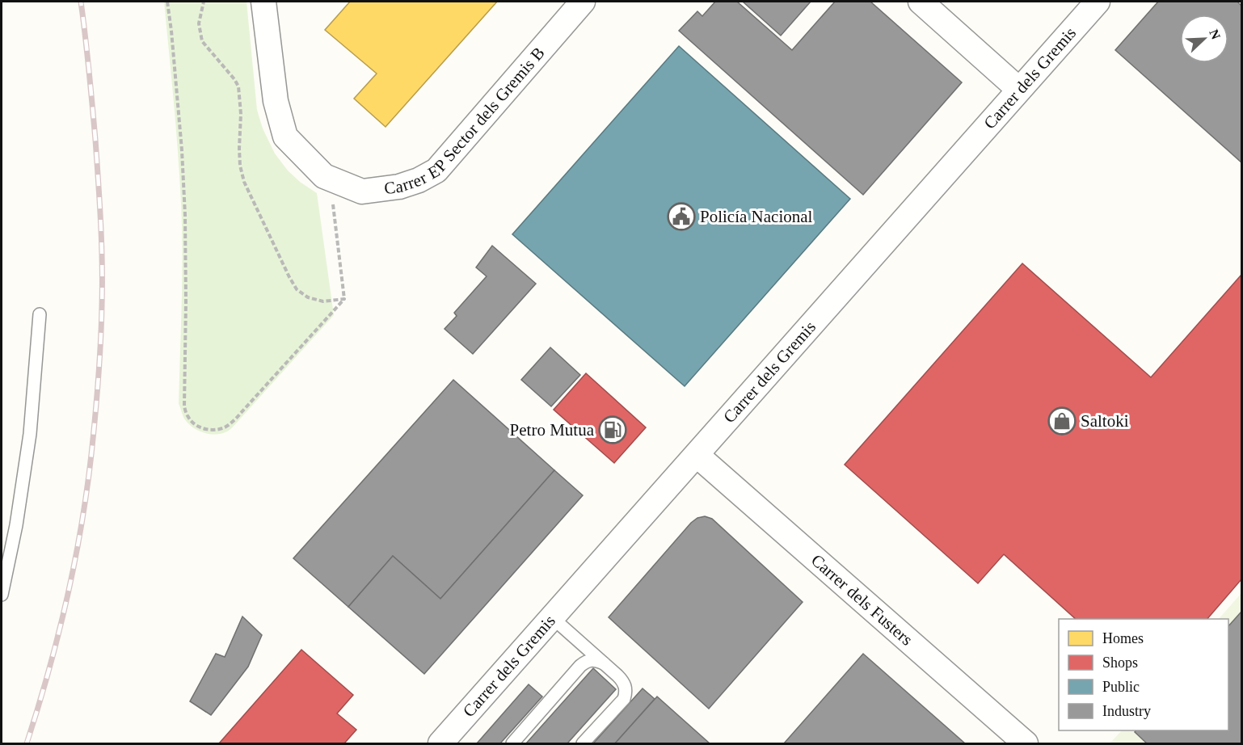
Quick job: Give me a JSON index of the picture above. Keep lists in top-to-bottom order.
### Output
{
  "streets": {
    "street": ["Carrer dels Gremis", "Carrer EP Sector dels Gremis B", "Carrer dels Fusters"]
  },
  "crossings": [
    ["Carrer dels Gremis", "Carrer dels Fusters"]
  ],
  "places": {
    "public building": ["Policía Nacional"],
    "shop": ["Saltoki"],
    "fuel station": ["Petro Mutua"]
  },
  "legend": [
    "Homes",
    "Shops",
    "Public",
    "Industry"
  ],
  "north": "top right"
}
